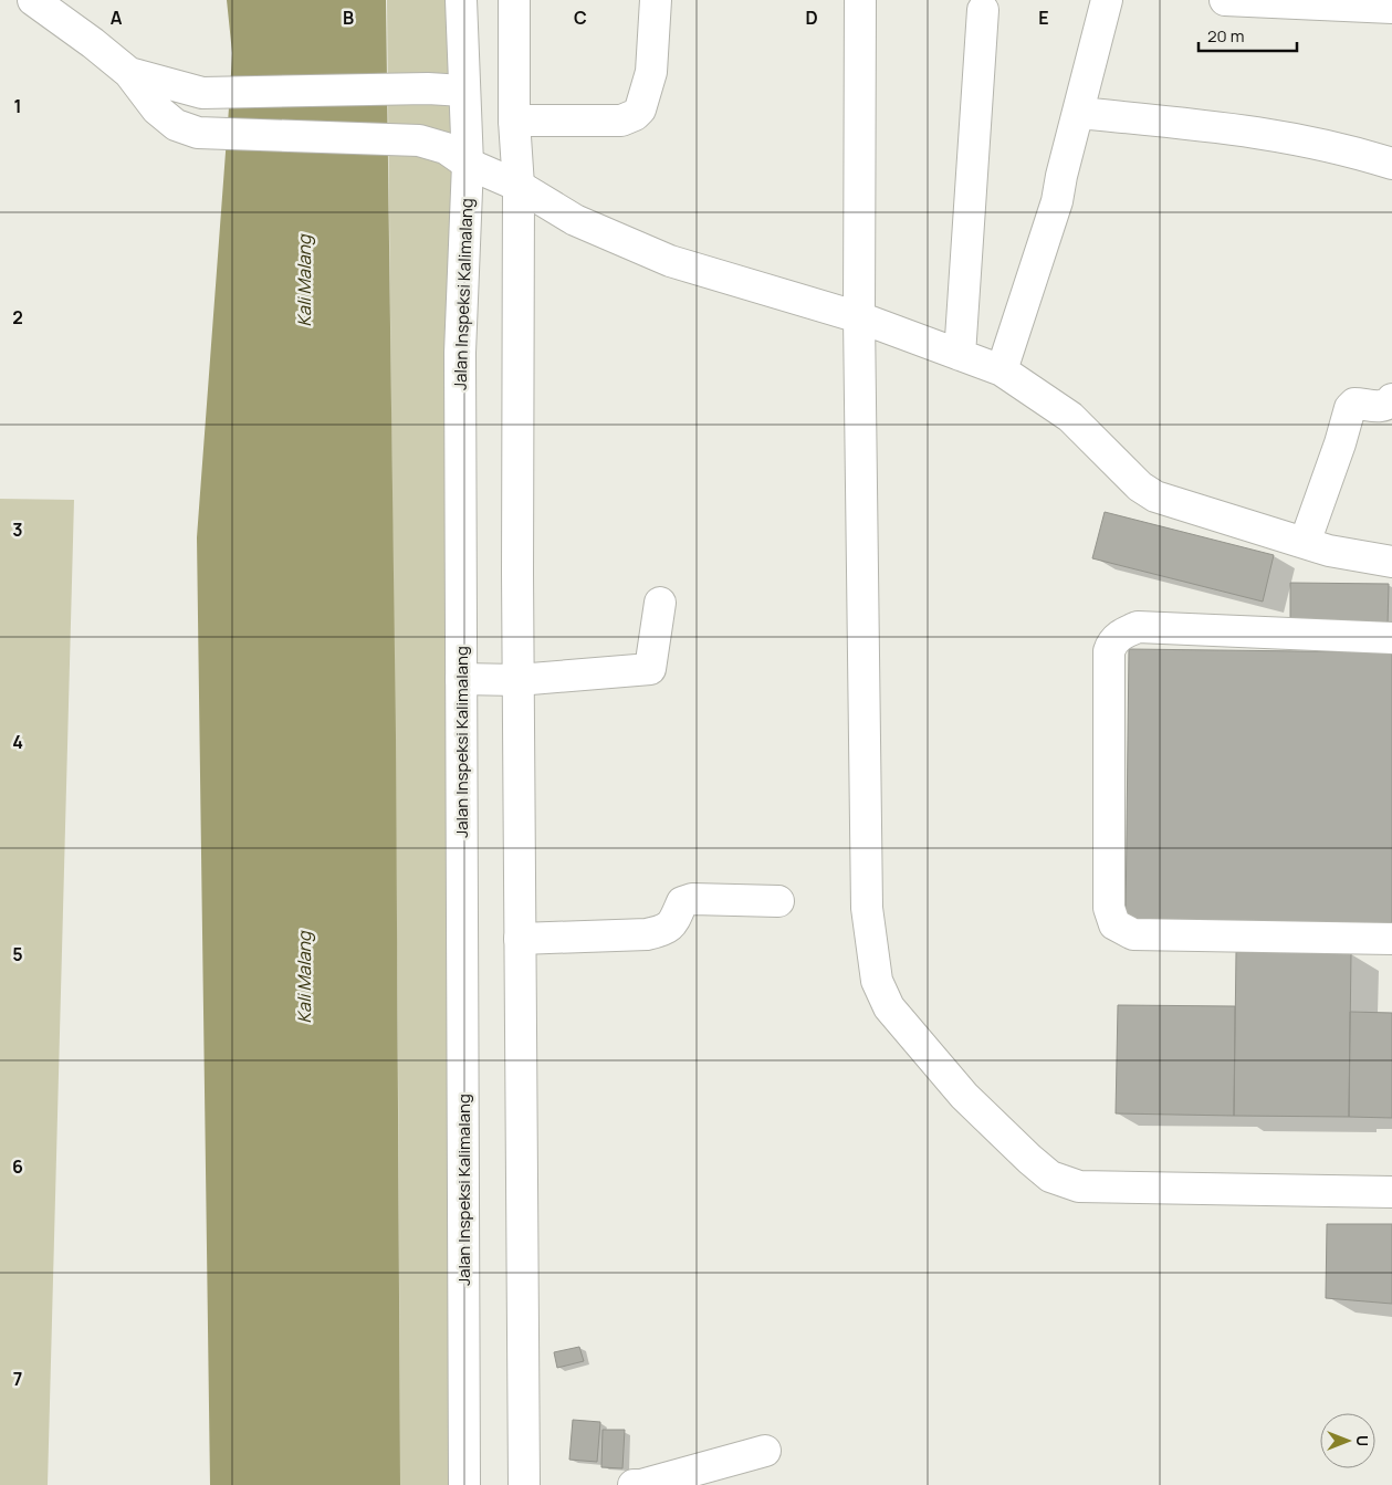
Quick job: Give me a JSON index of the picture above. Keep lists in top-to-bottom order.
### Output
{
  "streets": {
    "street": ["Jalan Inspeksi Kalimalang"]
  },
  "water": ["Kali Malang"],
  "scale_bar": "20 m",
  "north": "right",
  "grid": {
    "columns": [
      "A",
      "B",
      "C",
      "D",
      "E"
    ],
    "rows": [
      "1",
      "2",
      "3",
      "4",
      "5",
      "6",
      "7"
    ]
  }
}
